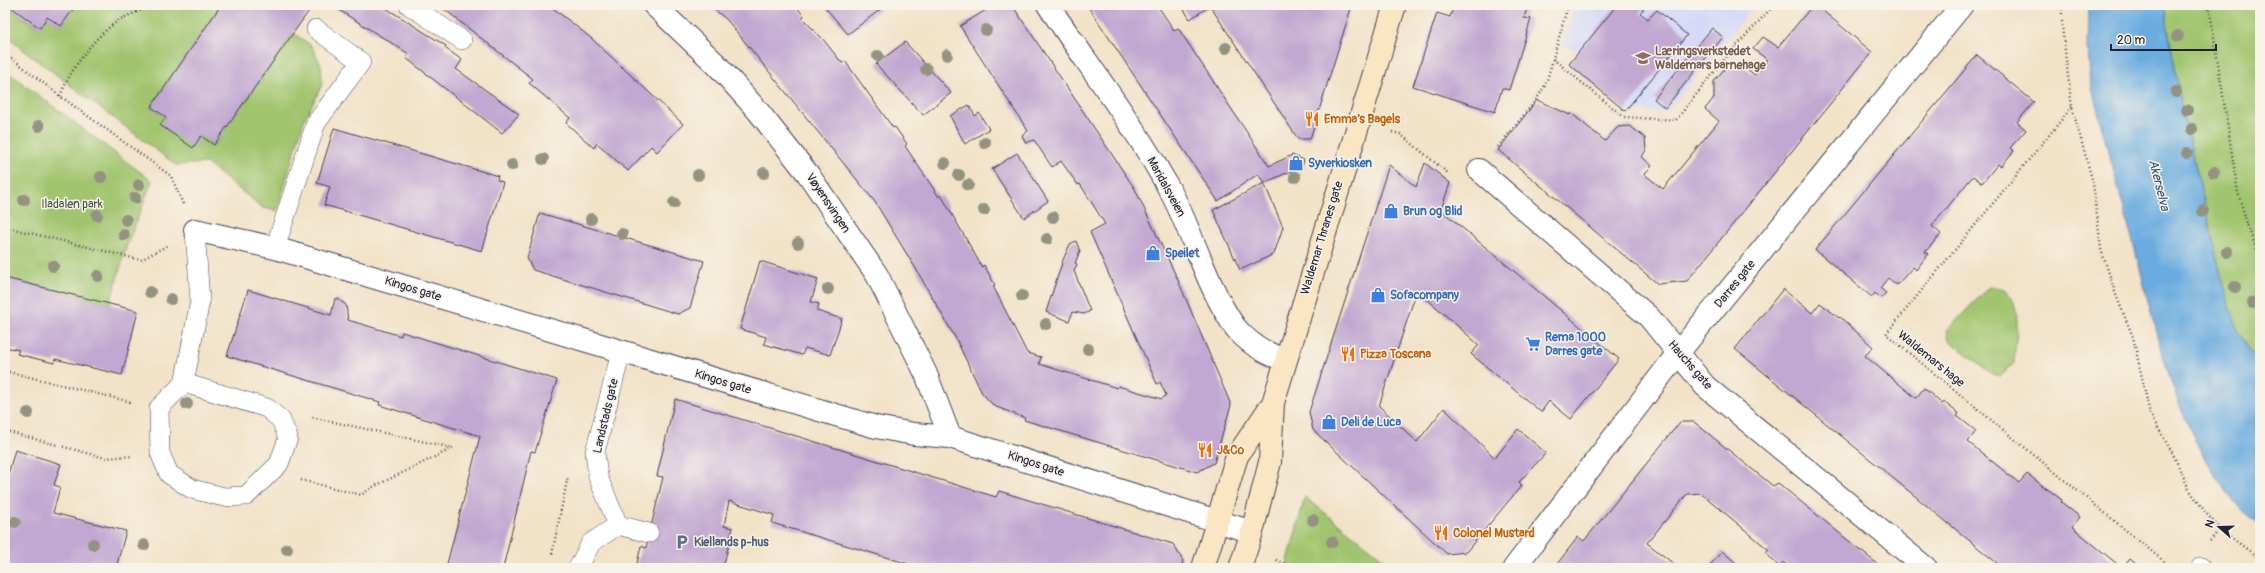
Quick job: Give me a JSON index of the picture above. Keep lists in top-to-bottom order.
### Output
{
  "streets": {
    "street": [
      "Maridalsveien",
      "Vøyensvingen",
      "Waldemar Thranes gate",
      "Darres gate",
      "Kingos gate",
      "Hauchs gate"
    ],
    "lane": ["Landstads gate"],
    "path": ["Waldemars hage"]
  },
  "crossings": [
    ["Maridalsveien", "Waldemar Thranes gate"],
    ["Vøyensvingen", "Kingos gate"],
    ["Waldemar Thranes gate", "Kingos gate"],
    ["Darres gate", "Hauchs gate"],
    ["Kingos gate", "Landstads gate"]
  ],
  "water": ["Akerselva"],
  "parks": ["Iladalen park"],
  "places": {
    "school or university": ["Læringsverkstedet Waldemars barnehage"],
    "restaurant": [
      "Emma’s Bagels",
      "Pizza Toscana",
      "J&Co",
      "Colonel Mustard"
    ],
    "shop": [
      "Syverkiosken",
      "Brun og Blid",
      "Speilet",
      "Sofacompany",
      "Deli de Luca"
    ],
    "supermarket": ["Rema 1000 Darres gate"],
    "parking": ["Kiellands p-hus"]
  },
  "scale_bar": "20 m",
  "north": "left"
}
